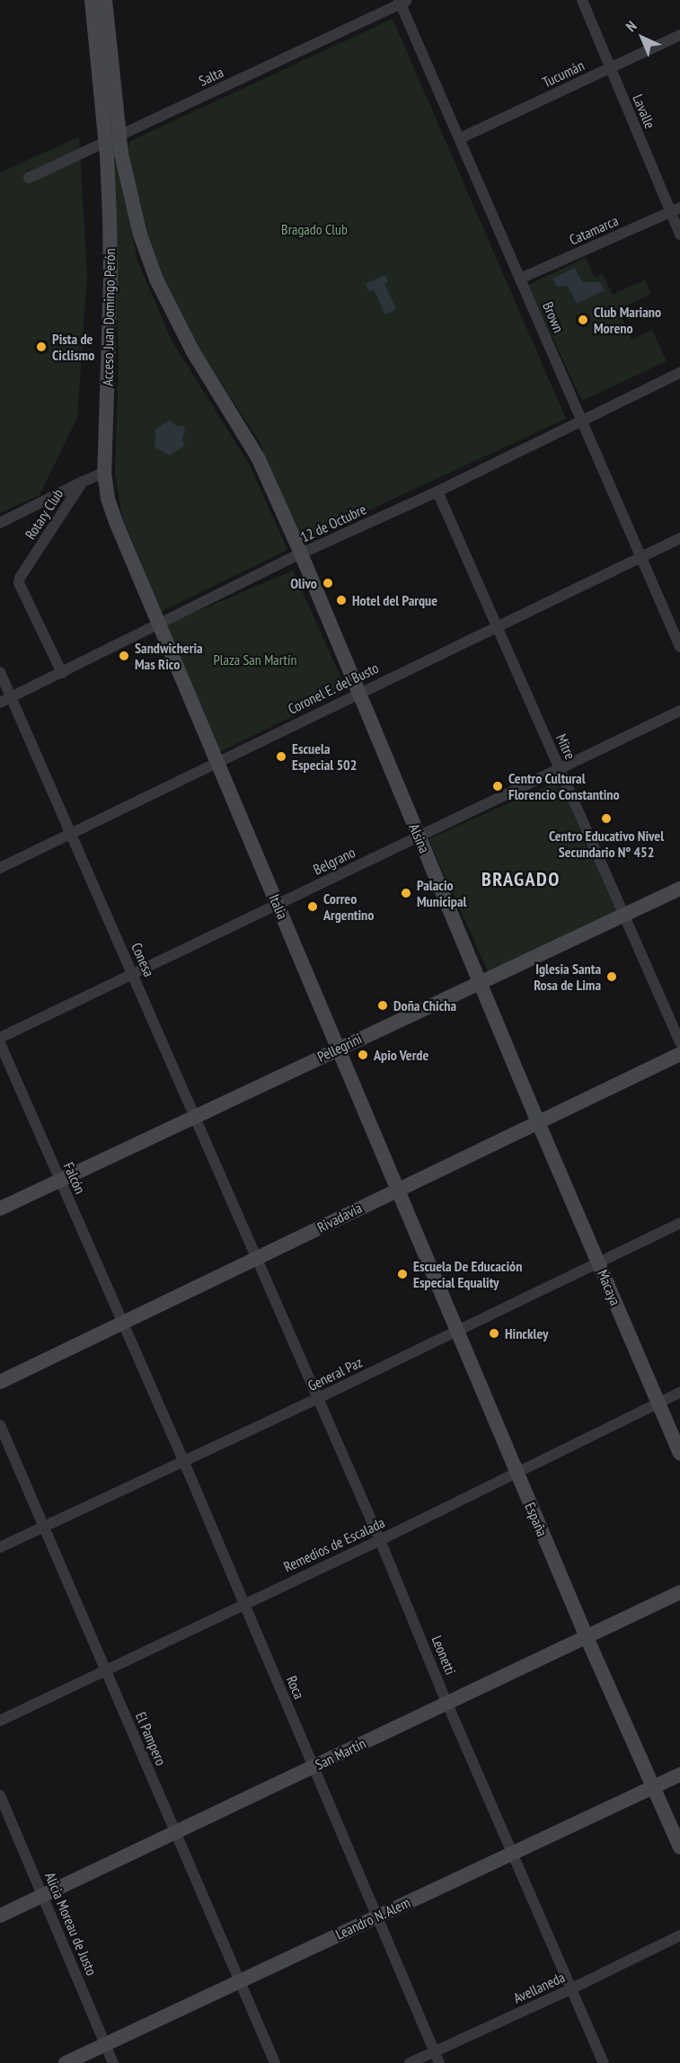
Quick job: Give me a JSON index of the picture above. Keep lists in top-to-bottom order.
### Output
{
  "streets": {
    "main road": [
      "Acceso Juan Domingo Perón",
      "Alsina",
      "Italia",
      "Pellegrini",
      "Rivadavia",
      "Macaya",
      "España",
      "San Martín",
      "Leandro N. Alem"
    ],
    "street": [
      "Tucumán",
      "Salta",
      "Lavalle",
      "Catamarca",
      "Brown",
      "Rotary Club",
      "12 de Octubre",
      "Coronel E. del Busto",
      "Mitre",
      "Belgrano",
      "Conesa",
      "Falcón",
      "General Paz",
      "Remedios de Escalada",
      "Leonetti",
      "Roca",
      "El Pampero",
      "Alicia Moreau de Justo",
      "Avellaneda"
    ]
  },
  "crossings": [
    ["Tucumán", "Lavalle"],
    ["Tucumán", "Brown"],
    ["Salta", "Acceso Juan Domingo Perón"],
    ["Salta", "Brown"],
    ["Lavalle", "Catamarca"],
    ["Catamarca", "Brown"],
    ["Acceso Juan Domingo Perón", "Rotary Club"],
    ["Acceso Juan Domingo Perón", "12 de Octubre"],
    ["Acceso Juan Domingo Perón", "Alsina"],
    ["Acceso Juan Domingo Perón", "Italia"],
    ["Brown", "12 de Octubre"],
    ["Brown", "Coronel E. del Busto"],
    ["Rotary Club", "12 de Octubre"],
    ["12 de Octubre", "Mitre"],
    ["12 de Octubre", "Alsina"],
    ["12 de Octubre", "Italia"],
    ["12 de Octubre", "Conesa"],
    ["Coronel E. del Busto", "Mitre"],
    ["Coronel E. del Busto", "Alsina"],
    ["Coronel E. del Busto", "Italia"],
    ["Coronel E. del Busto", "Conesa"],
    ["Mitre", "Belgrano"],
    ["Mitre", "Pellegrini"],
    ["Alsina", "Belgrano"],
    ["Alsina", "Pellegrini"],
    ["Alsina", "Rivadavia"],
    ["Alsina", "Macaya"],
    ["Belgrano", "Italia"],
    ["Belgrano", "Conesa"],
    ["Italia", "Pellegrini"],
    ["Italia", "Rivadavia"],
    ["Italia", "España"],
    ["Conesa", "Pellegrini"],
    ["Conesa", "Rivadavia"],
    ["Conesa", "Leonetti"],
    ["Pellegrini", "Falcón"],
    ["Falcón", "Rivadavia"],
    ["Falcón", "Roca"],
    ["Rivadavia", "Macaya"],
    ["Rivadavia", "España"],
    ["Rivadavia", "Leonetti"],
    ["Rivadavia", "Roca"],
    ["Macaya", "General Paz"],
    ["Macaya", "Remedios de Escalada"],
    ["General Paz", "España"],
    ["General Paz", "Leonetti"],
    ["General Paz", "Roca"],
    ["General Paz", "El Pampero"],
    ["España", "Remedios de Escalada"],
    ["España", "San Martín"],
    ["España", "Leandro N. Alem"],
    ["Remedios de Escalada", "Leonetti"],
    ["Remedios de Escalada", "Roca"],
    ["Remedios de Escalada", "El Pampero"],
    ["Leonetti", "San Martín"],
    ["Leonetti", "Leandro N. Alem"],
    ["Leonetti", "Avellaneda"],
    ["Roca", "San Martín"],
    ["Roca", "Leandro N. Alem"],
    ["Roca", "Avellaneda"],
    ["El Pampero", "San Martín"],
    ["El Pampero", "Leandro N. Alem"],
    ["San Martín", "Alicia Moreau de Justo"],
    ["Leandro N. Alem", "Alicia Moreau de Justo"]
  ],
  "districts": ["BRAGADO"],
  "parks": ["Bragado Club", "Plaza San Martín"],
  "places": [
    "Club Mariano Moreno",
    "Pista de Ciclismo",
    "Olivo",
    "Hotel del Parque",
    "Sandwicheria Mas Rico",
    "Escuela Especial 502",
    "Centro Cultural Florencio Constantino",
    "Centro Educativo Nivel Secundario Nº 452",
    "Palacio Municipal",
    "Correo Argentino",
    "Iglesia Santa Rosa de Lima",
    "Doña Chicha",
    "Apio Verde",
    "Escuela De Educación Especial Equality",
    "Hinckley"
  ],
  "north": "top left"
}
